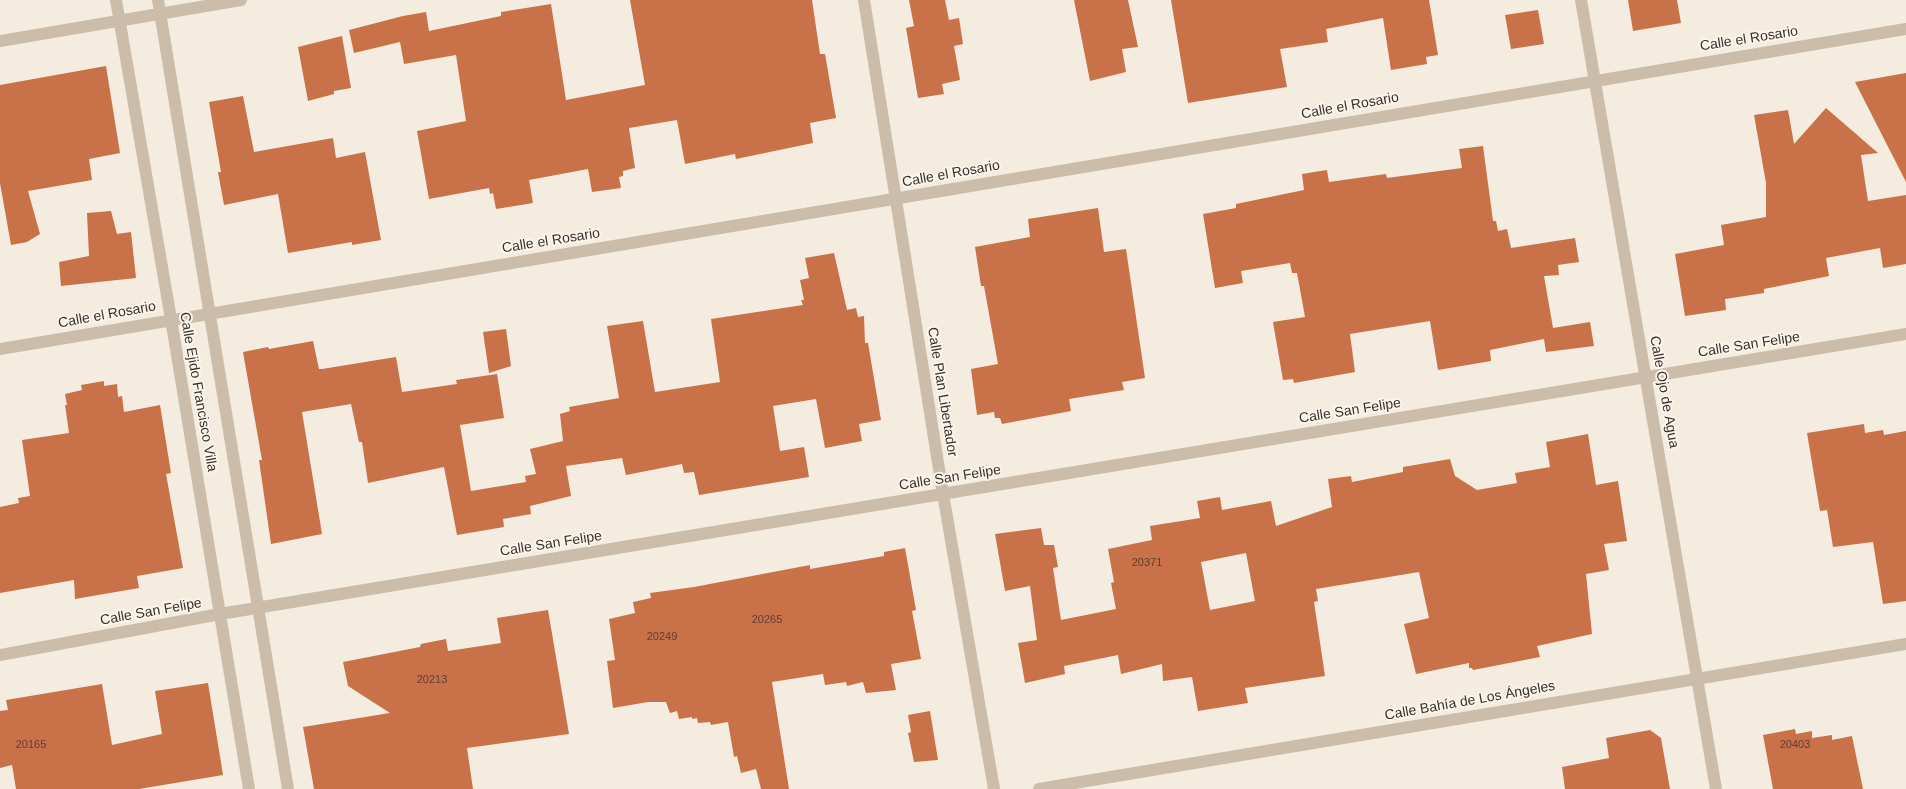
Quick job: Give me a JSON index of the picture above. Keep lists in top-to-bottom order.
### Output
{
  "streets": {
    "street": [
      "Calle el Rosario",
      "Calle San Felipe",
      "Calle Ejido Francisco Villa",
      "Calle Plan Libertador",
      "Calle Ojo de Agua",
      "Calle Bahía de Los Ángeles"
    ]
  },
  "crossings": [
    ["Calle el Rosario", "Calle Ejido Francisco Villa"],
    ["Calle el Rosario", "Calle Plan Libertador"],
    ["Calle el Rosario", "Calle Ojo de Agua"],
    ["Calle San Felipe", "Calle Ejido Francisco Villa"],
    ["Calle San Felipe", "Calle Plan Libertador"],
    ["Calle San Felipe", "Calle Ojo de Agua"],
    ["Calle Ojo de Agua", "Calle Bahía de Los Ángeles"]
  ],
  "house_numbers": [
    "20371",
    "20265",
    "20249",
    "20213",
    "20165",
    "20403"
  ]
}
